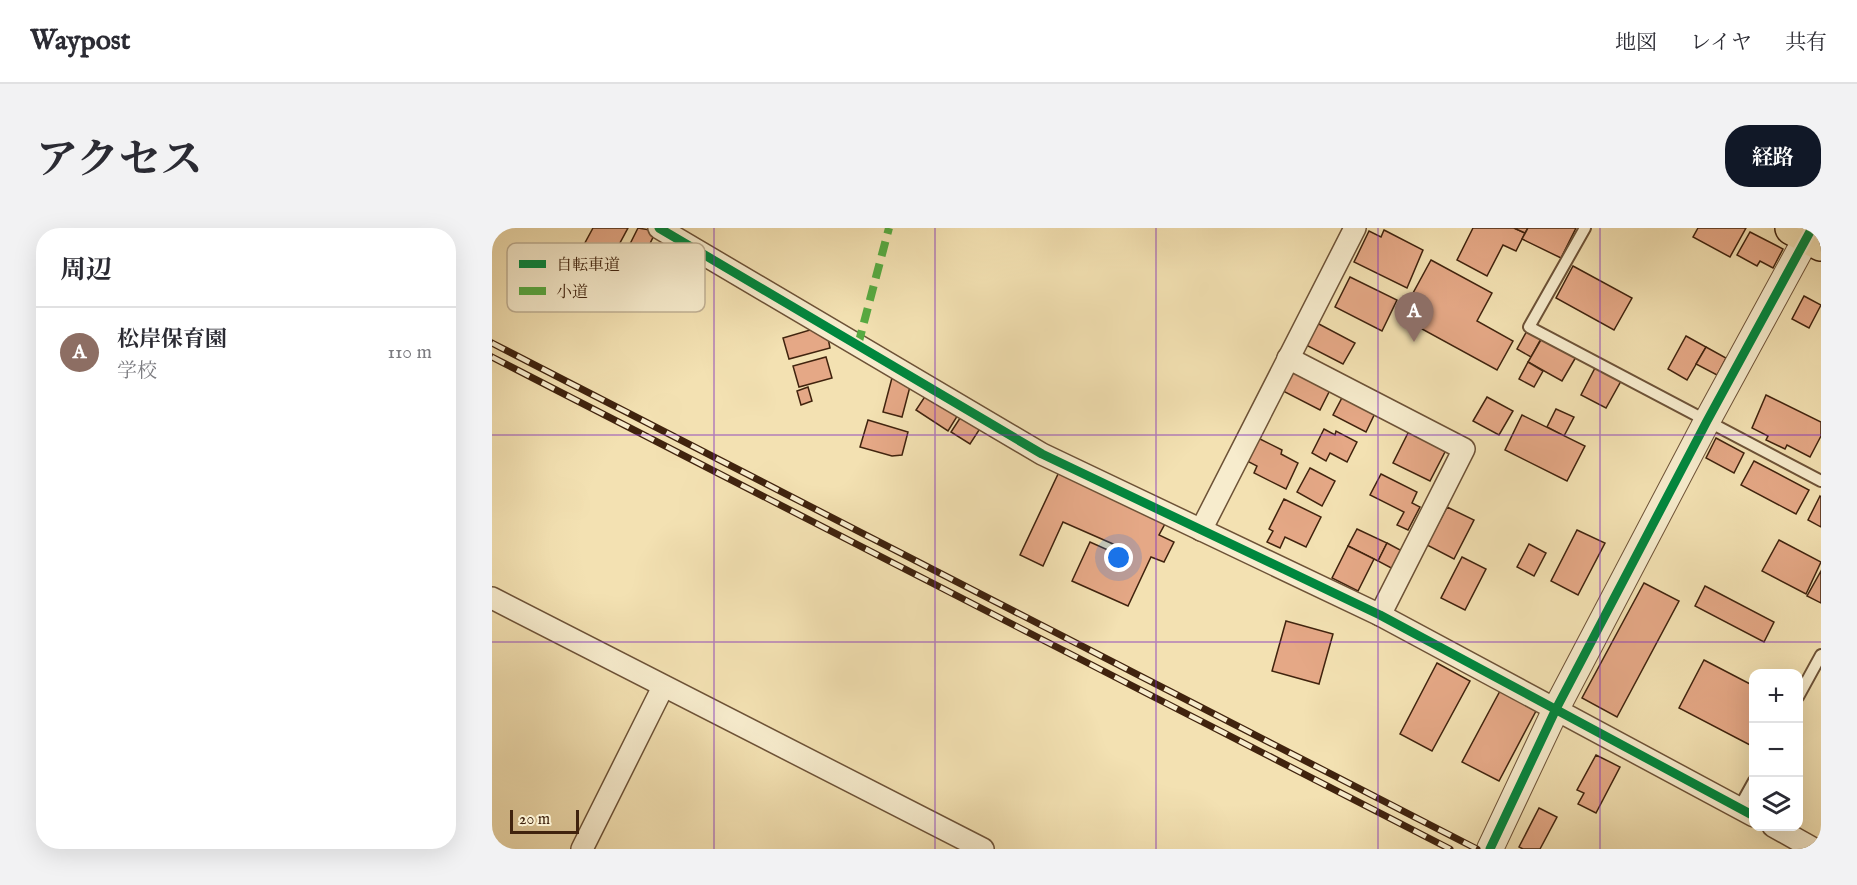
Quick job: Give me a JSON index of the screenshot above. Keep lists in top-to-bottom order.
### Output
{
  "legend": ["自転車道", "小道"],
  "scale_bar": "20 m",
  "page": {
    "header": "Waypost",
    "nav": ["地図", "レイヤ", "共有"],
    "title": "アクセス",
    "buttons": "経路",
    "heading": "周辺",
    "pins": "A",
    "list": [
      {
        "mark": "A",
        "name": "松岸保育園",
        "note": "学校",
        "value": "110 m"
      }
    ],
    "map_buttons": ["+", "−"],
    "scale": "20 m"
  }
}
